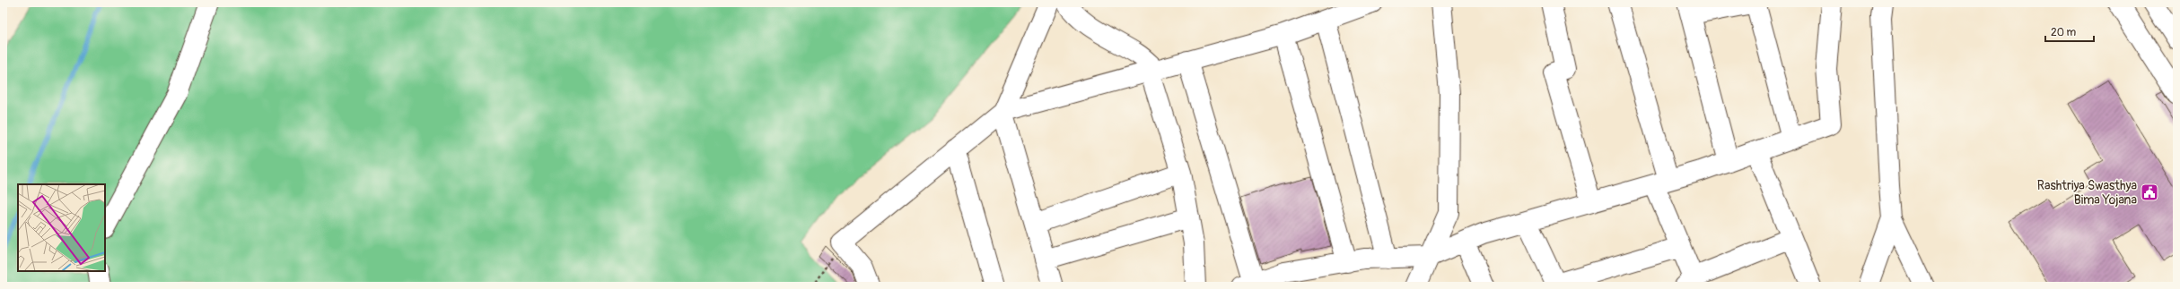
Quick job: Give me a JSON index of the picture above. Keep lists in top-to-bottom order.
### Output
{
  "places": {
    "public building": ["Rashtriya Swasthya Bima Yojana"]
  },
  "scale_bar": "20 m"
}
